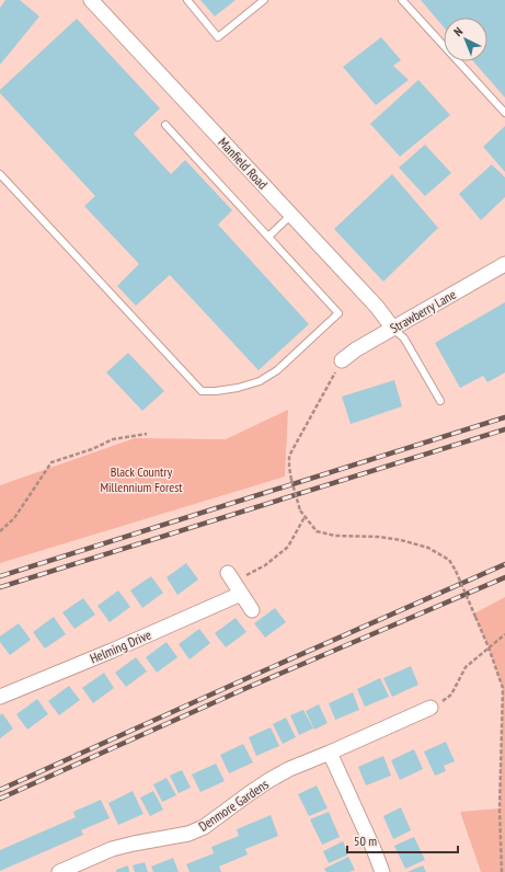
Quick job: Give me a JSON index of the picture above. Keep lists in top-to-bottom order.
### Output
{
  "streets": {
    "street": [
      "Manfield Road",
      "Strawberry Lane",
      "Helming Drive",
      "Denmore Gardens"
    ]
  },
  "crossings": [
    ["Manfield Road", "Strawberry Lane"]
  ],
  "parks": ["Black Country Millennium Forest"],
  "scale_bar": "50 m",
  "north": "top left"
}
